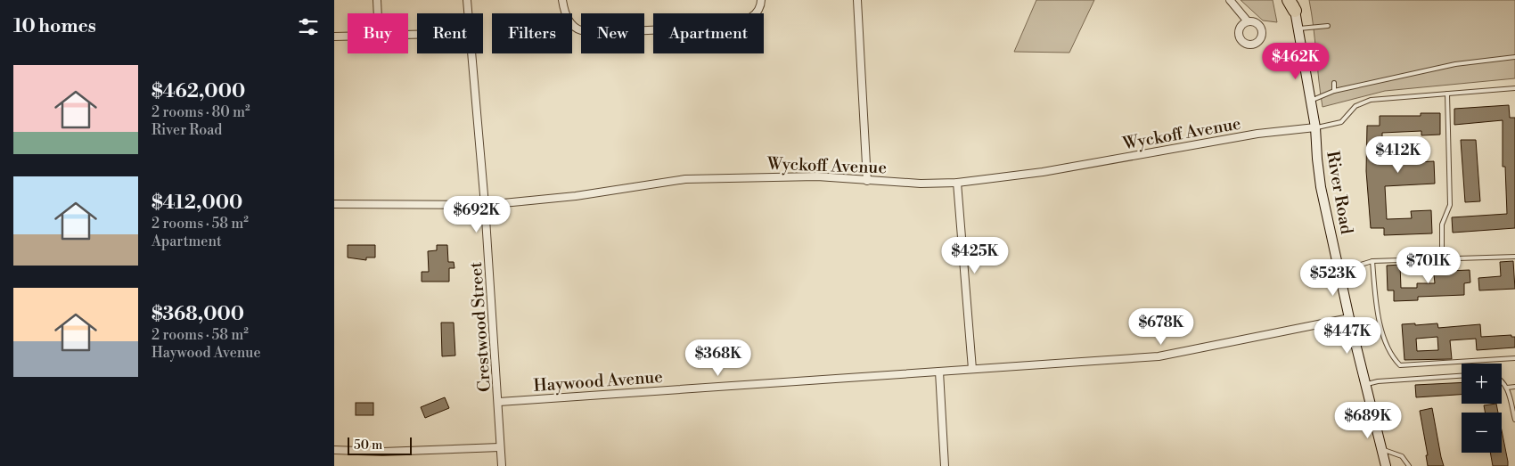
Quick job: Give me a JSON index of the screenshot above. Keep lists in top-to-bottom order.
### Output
{
  "streets": {
    "street": [
      "Wyckoff Avenue",
      "River Road",
      "Crestwood Street",
      "Haywood Avenue"
    ]
  },
  "crossings": [
    ["Wyckoff Avenue", "River Road"],
    ["Wyckoff Avenue", "Crestwood Street"],
    ["Crestwood Street", "Haywood Avenue"]
  ],
  "scale_bar": "50 m",
  "page": {
    "heading": "10 homes",
    "chip": [
      "Buy",
      "Rent",
      "Filters",
      "New",
      "Apartment"
    ],
    "price": [
      "$462K",
      "$412K",
      "$692K",
      "$425K",
      "$701K",
      "$523K",
      "$678K",
      "$447K",
      "$368K",
      "$689K"
    ],
    "list": [
      {
        "name": "$462,000",
        "note": "2 rooms · 80 m² · River Road"
      },
      {
        "name": "$412,000",
        "note": "2 rooms · 58 m² · Apartment"
      },
      {
        "name": "$368,000",
        "note": "2 rooms · 58 m² · Haywood Avenue"
      }
    ],
    "map_buttons": ["+", "−"],
    "scale": "50 m"
  }
}
